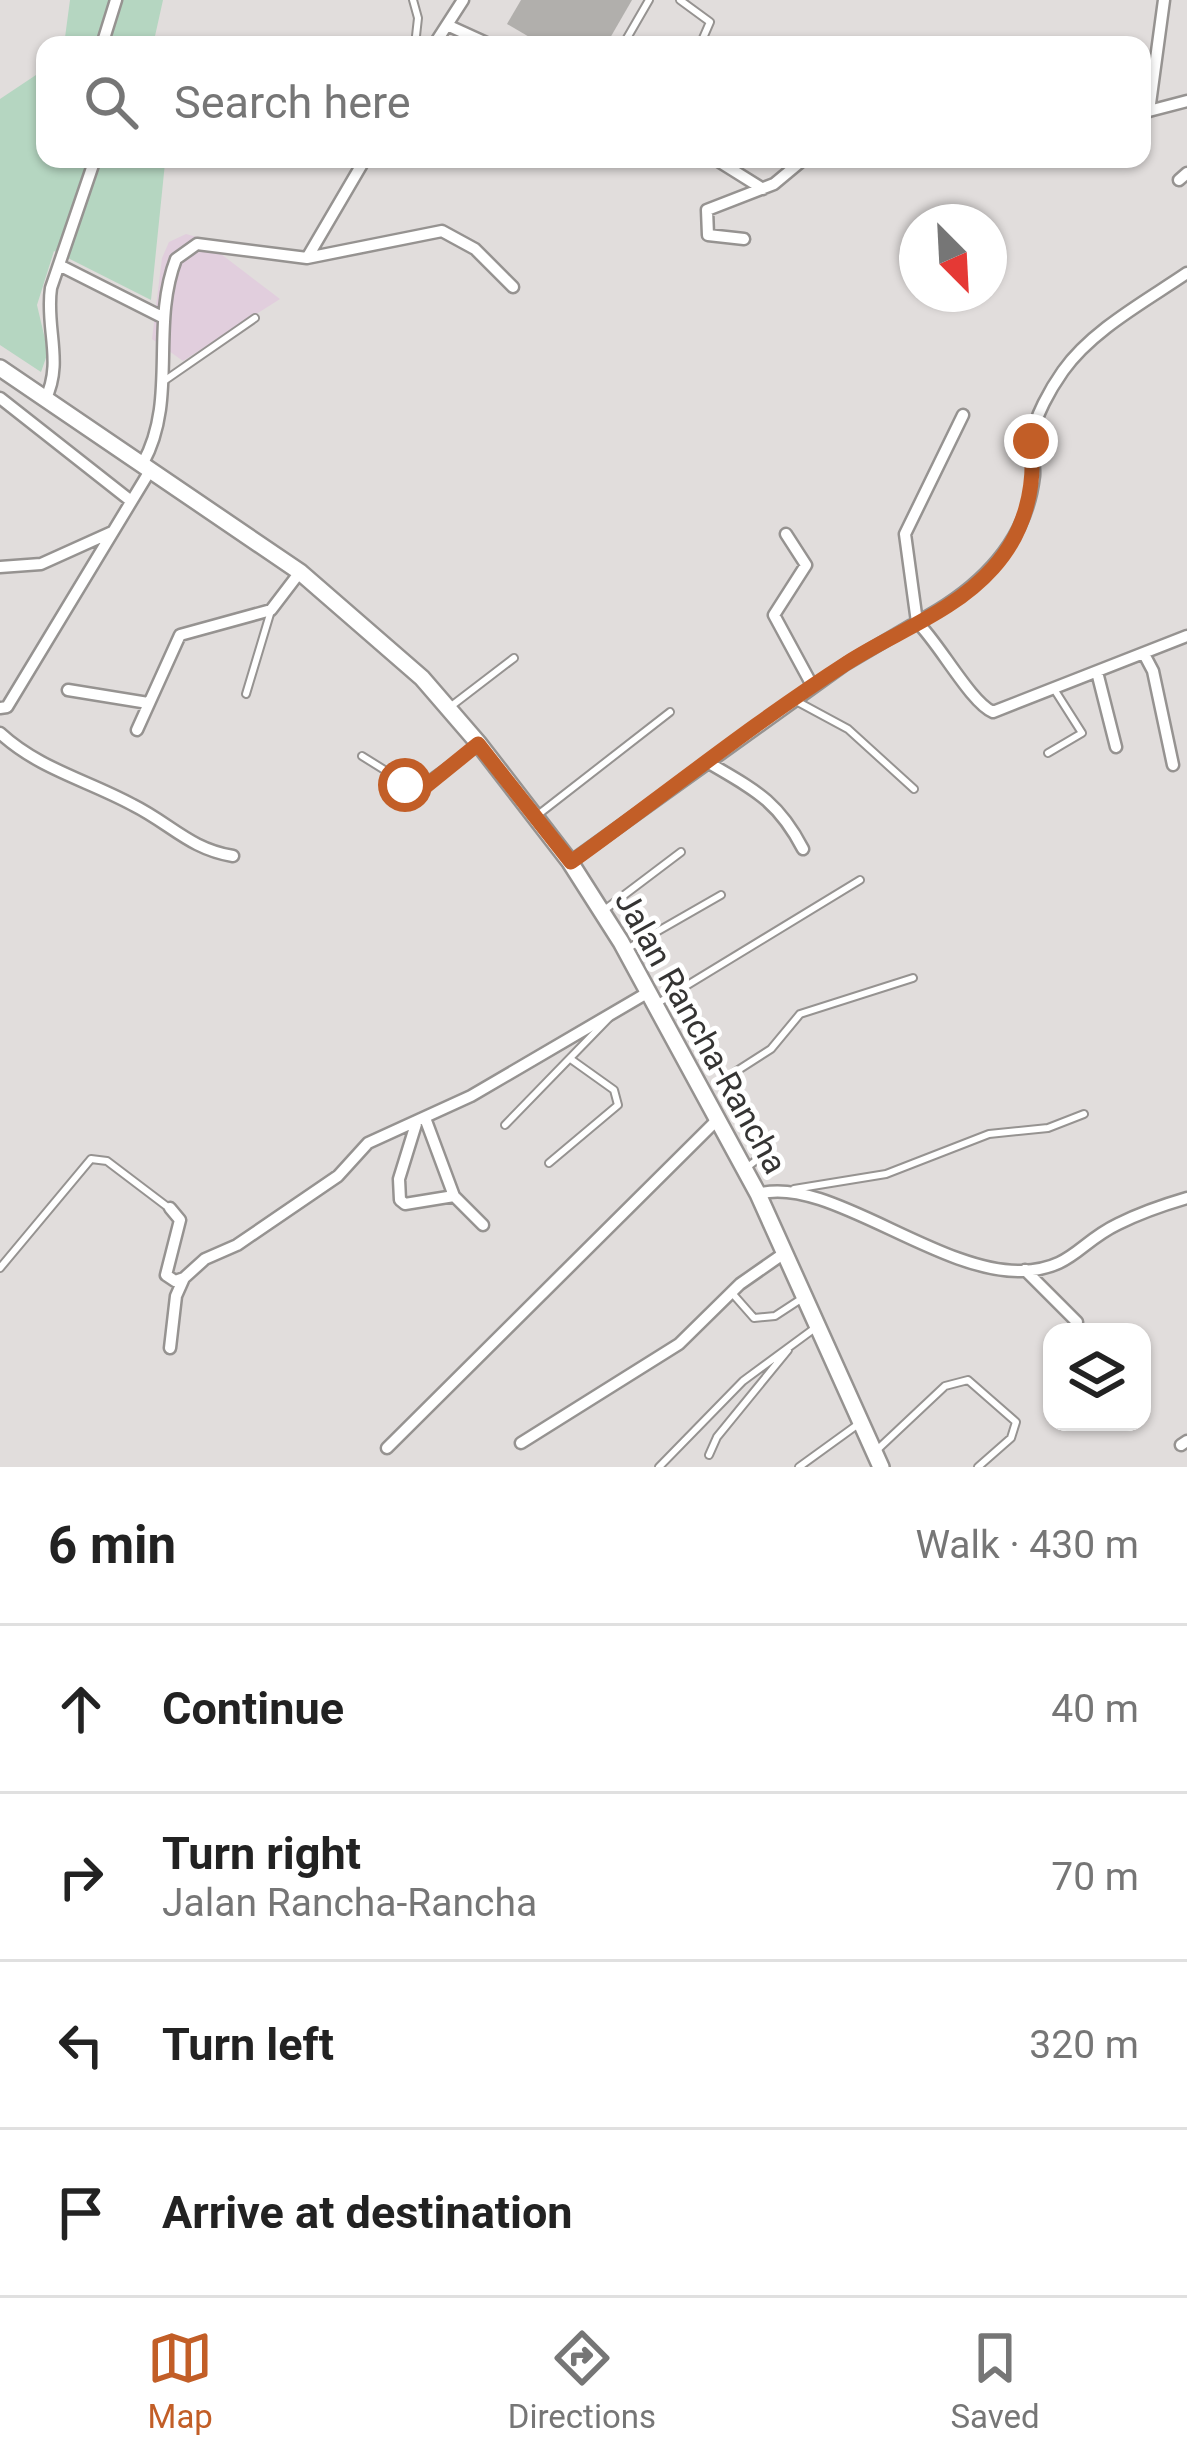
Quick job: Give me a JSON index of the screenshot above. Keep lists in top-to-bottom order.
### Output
{
  "streets": {
    "main road": ["Jalan Rancha-Rancha"]
  },
  "north": "bottom right",
  "page": {
    "search": "Search here",
    "heading": ["6 min", "Walk · 430 m"],
    "list": [
      ["Continue", "40 m"],
      ["Turn right", "Jalan Rancha-Rancha", "70 m"],
      ["Turn left", "320 m"],
      "Arrive at destination"
    ],
    "nav": ["Map", "Directions", "Saved"]
  }
}
